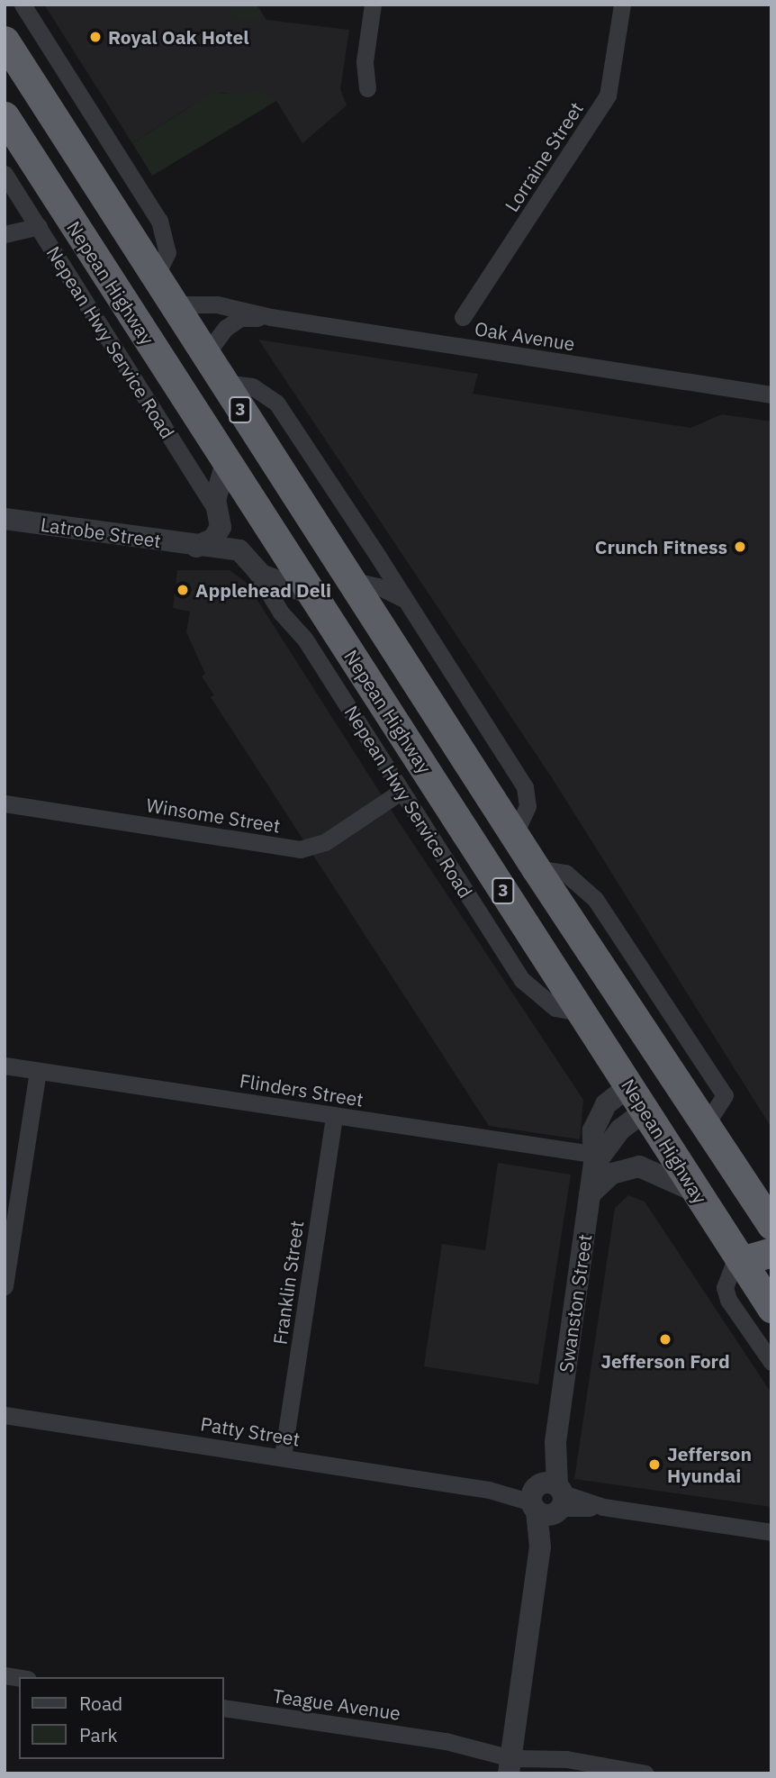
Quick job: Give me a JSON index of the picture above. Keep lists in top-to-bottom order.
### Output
{
  "streets": {
    "highway": ["Nepean Highway", "3"],
    "street": [
      "Lorraine Street",
      "Oak Avenue",
      "Nepean Hwy Service Road",
      "Latrobe Street",
      "Winsome Street",
      "Flinders Street",
      "Franklin Street",
      "Swanston Street",
      "Patty Street",
      "Teague Avenue"
    ]
  },
  "crossings": [
    ["Nepean Highway", "Oak Avenue"],
    ["Nepean Highway", "Nepean Hwy Service Road"],
    ["Nepean Highway", "Latrobe Street"],
    ["Nepean Highway", "Swanston Street"],
    ["Nepean Hwy Service Road", "Latrobe Street"],
    ["Nepean Hwy Service Road", "Winsome Street"],
    ["Flinders Street", "Franklin Street"],
    ["Flinders Street", "Swanston Street"],
    ["Franklin Street", "Patty Street"],
    ["Swanston Street", "Patty Street"],
    ["Swanston Street", "Teague Avenue"]
  ],
  "places": [
    "Royal Oak Hotel",
    "Crunch Fitness",
    "Applehead Deli",
    "Jefferson Ford",
    "Jefferson Hyundai"
  ],
  "legend": ["Road", "Park"]
}
